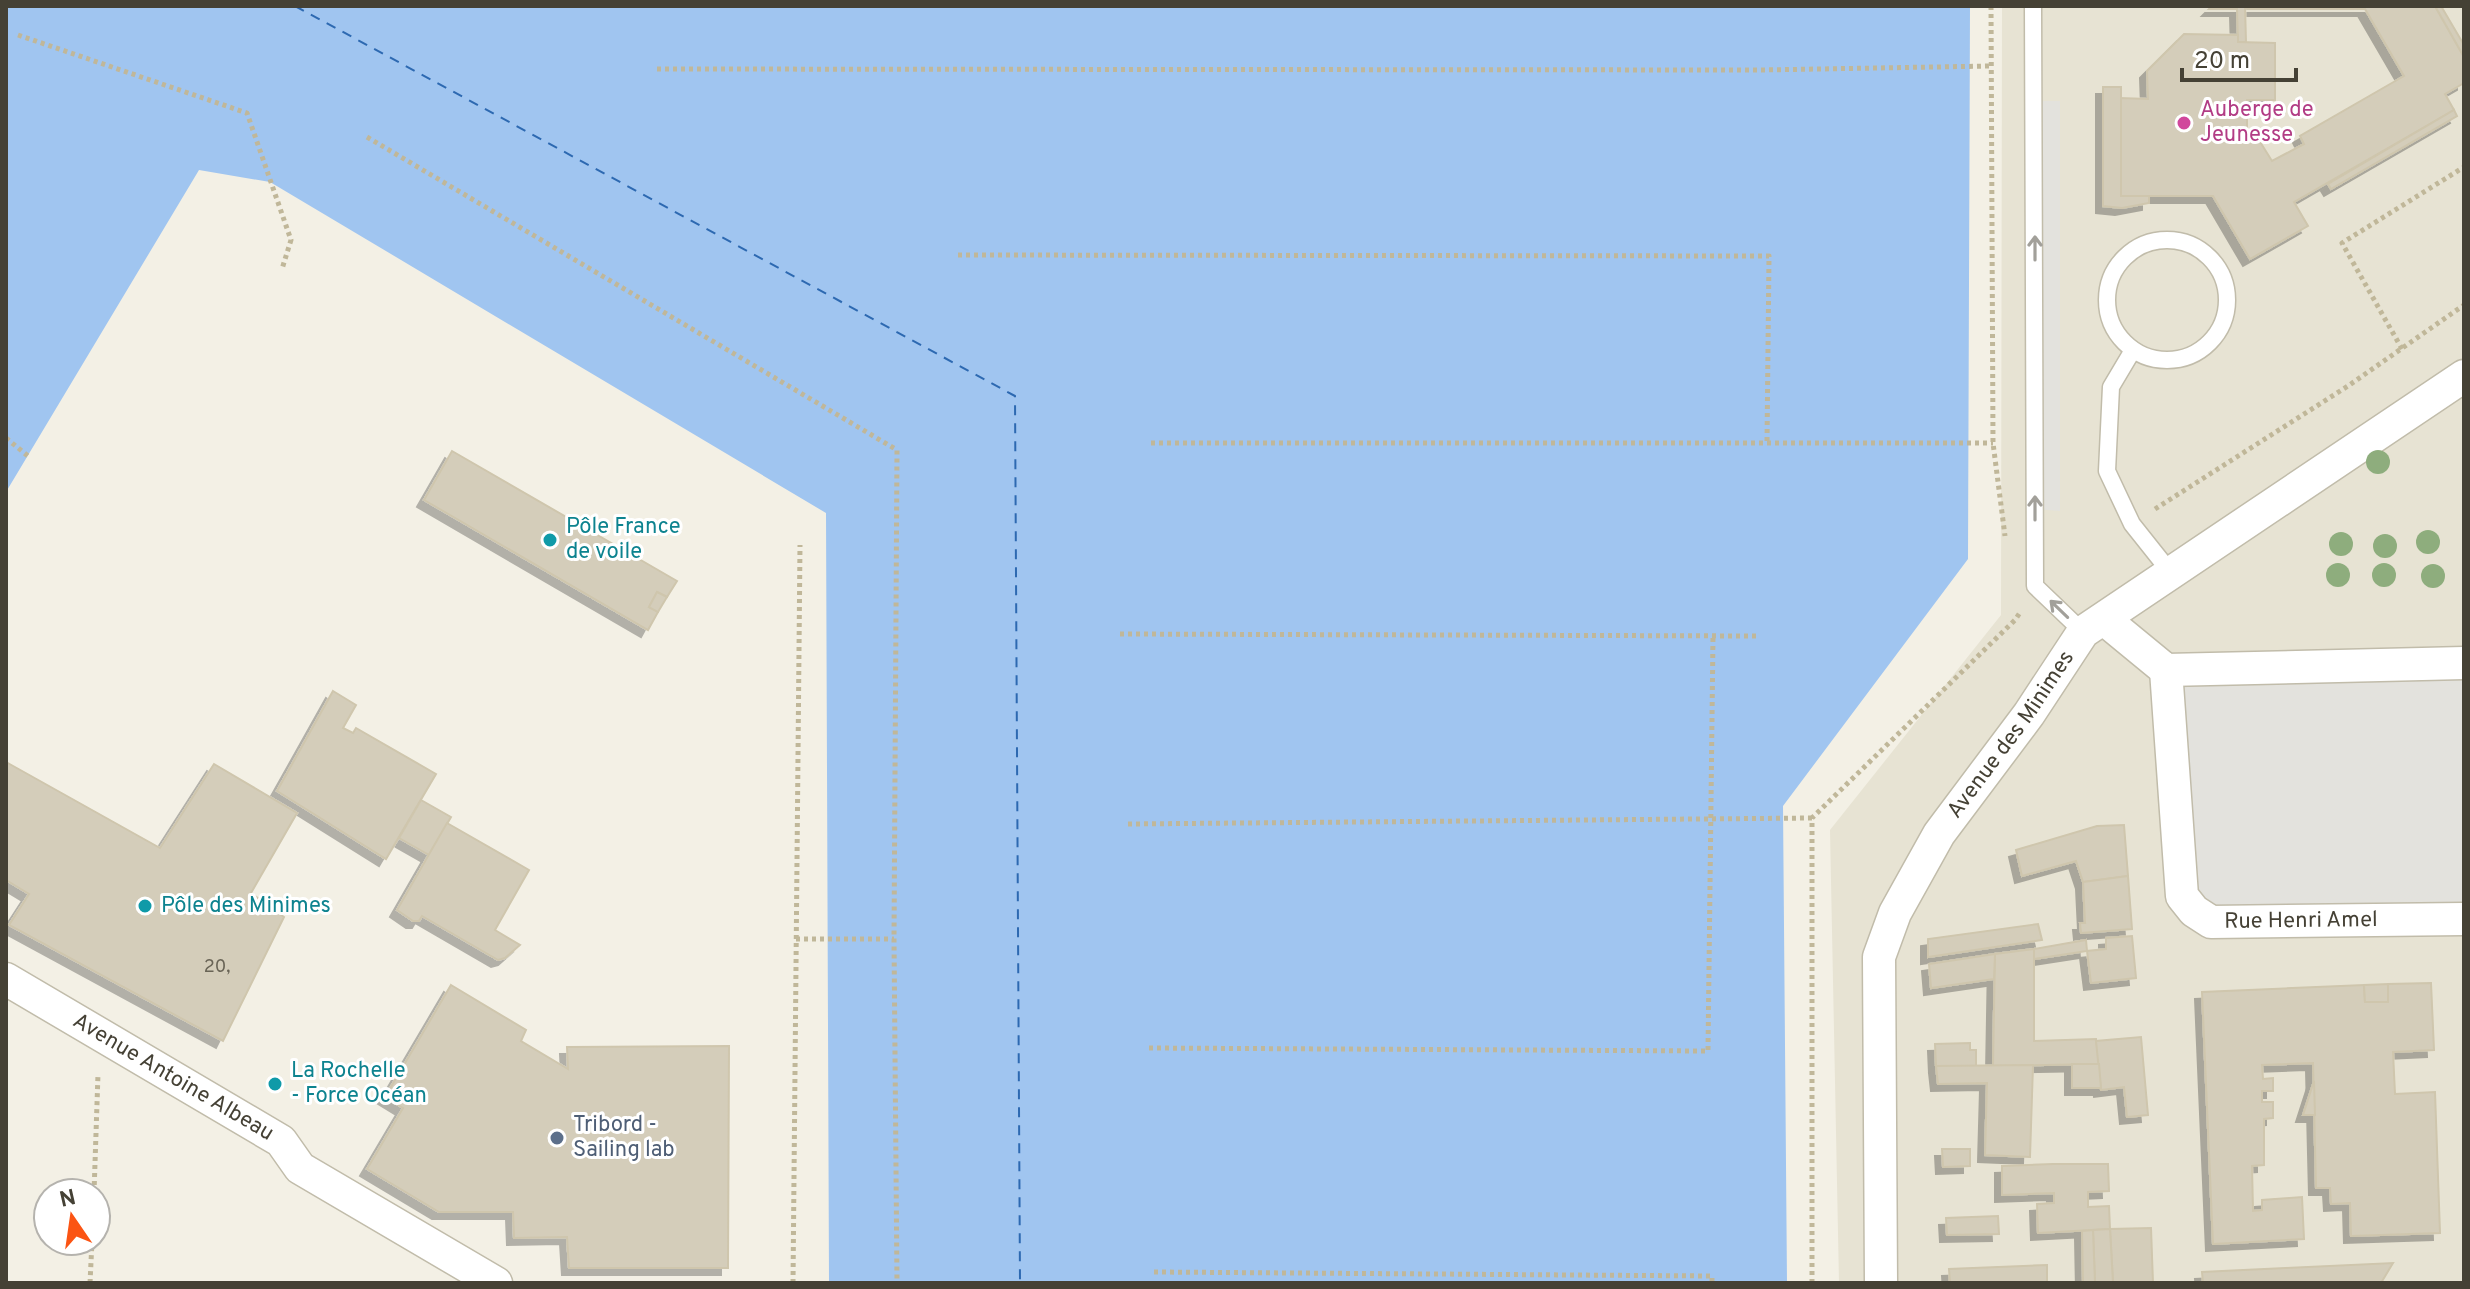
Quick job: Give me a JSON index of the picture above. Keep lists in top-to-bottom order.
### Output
{
  "streets": {
    "street": ["Avenue des Minimes", "Rue Henri Amel", "Avenue Antoine Albeau"]
  },
  "places": [
    "Auberge de Jeunesse",
    "Pôle France de voile",
    "Pôle des Minimes",
    "La Rochelle - Force Océan",
    "Tribord - Sailing lab"
  ],
  "house_numbers": ["20,"],
  "scale_bar": "20 m",
  "north": "top"
}
